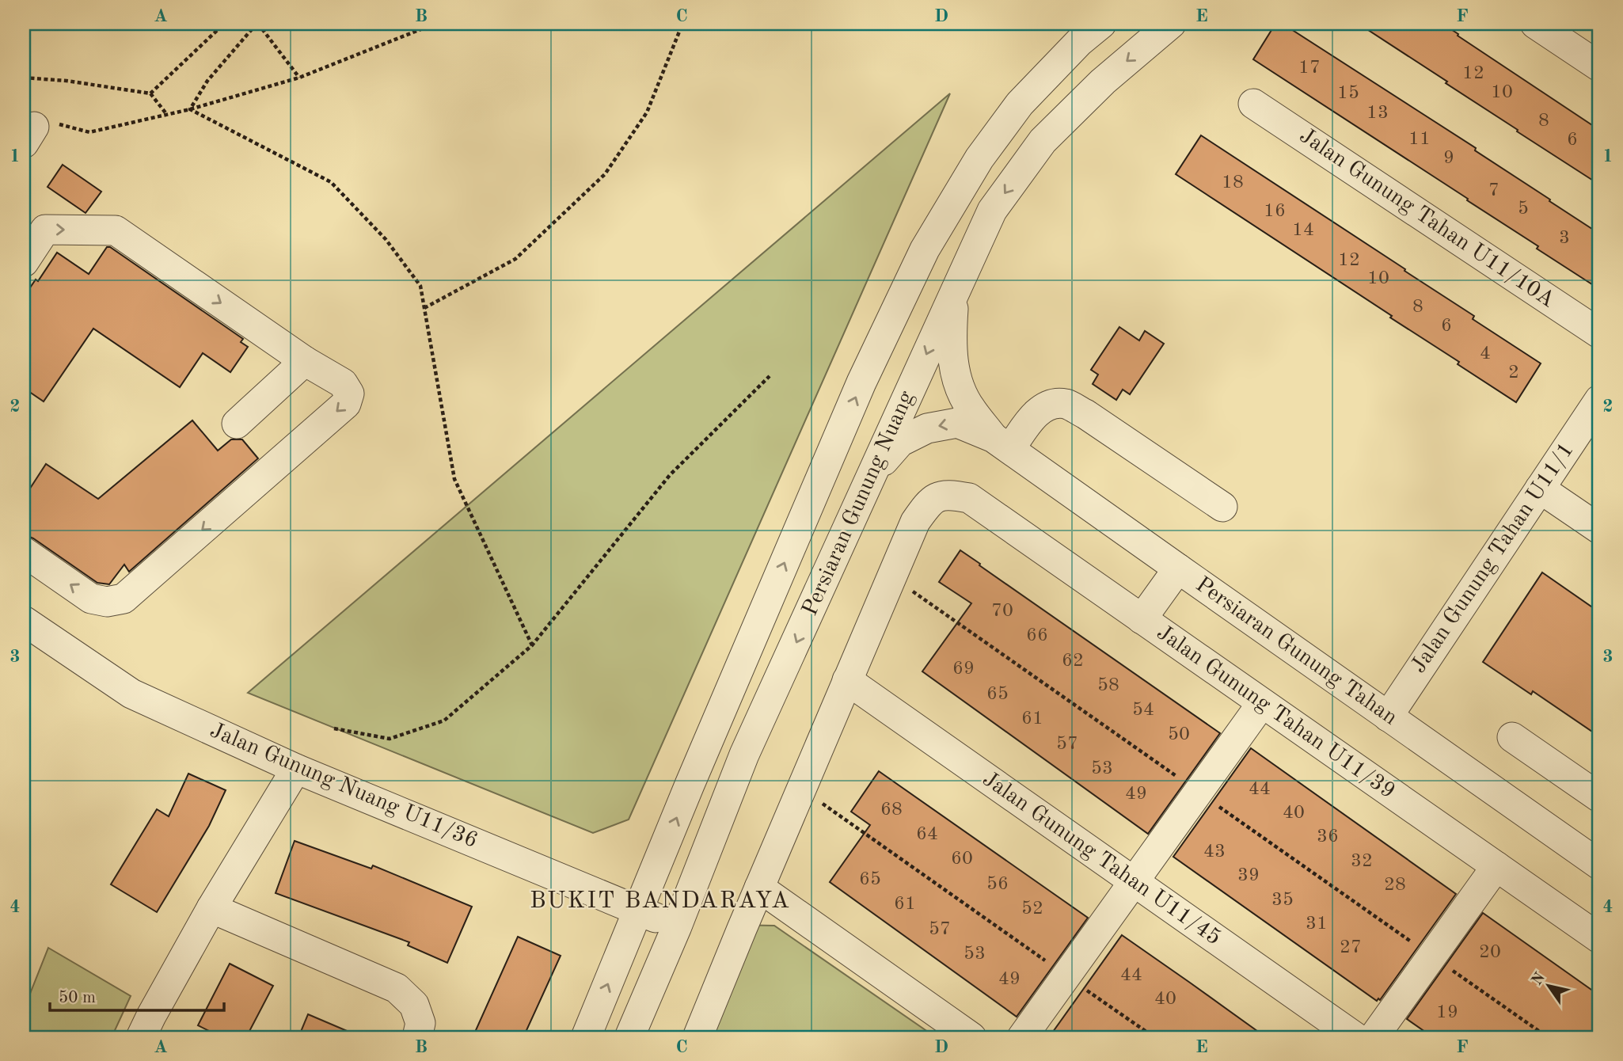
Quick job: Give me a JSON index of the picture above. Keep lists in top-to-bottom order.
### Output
{
  "streets": {
    "street": [
      "Jalan Gunung Tahan U11/10A",
      "Persiaran Gunung Nuang",
      "Jalan Gunung Tahan U11/1",
      "Persiaran Gunung Tahan",
      "Jalan Gunung Tahan U11/39",
      "Jalan Gunung Nuang U11/36",
      "Jalan Gunung Tahan U11/45"
    ]
  },
  "crossings": [
    ["Persiaran Gunung Nuang", "Jalan Gunung Nuang U11/36"],
    ["Jalan Gunung Tahan U11/1", "Persiaran Gunung Tahan"],
    ["Jalan Gunung Tahan U11/39", "Jalan Gunung Tahan U11/45"]
  ],
  "districts": ["BUKIT BANDARAYA"],
  "house_numbers": [
    "17",
    "12",
    "10",
    "15",
    "13",
    "8",
    "11",
    "6",
    "9",
    "18",
    "7",
    "5",
    "16",
    "14",
    "3",
    "12",
    "10",
    "8",
    "6",
    "4",
    "2",
    "70",
    "66",
    "62",
    "69",
    "58",
    "65",
    "54",
    "61",
    "50",
    "57",
    "53",
    "44",
    "49",
    "68",
    "40",
    "64",
    "36",
    "43",
    "60",
    "32",
    "39",
    "65",
    "56",
    "28",
    "35",
    "61",
    "52",
    "31",
    "57",
    "27",
    "20",
    "53",
    "44",
    "49",
    "40",
    "19"
  ],
  "scale_bar": "50 m",
  "north": "top left",
  "grid": {
    "columns": [
      "A",
      "B",
      "C",
      "D",
      "E",
      "F"
    ],
    "rows": [
      "1",
      "2",
      "3",
      "4"
    ]
  }
}
